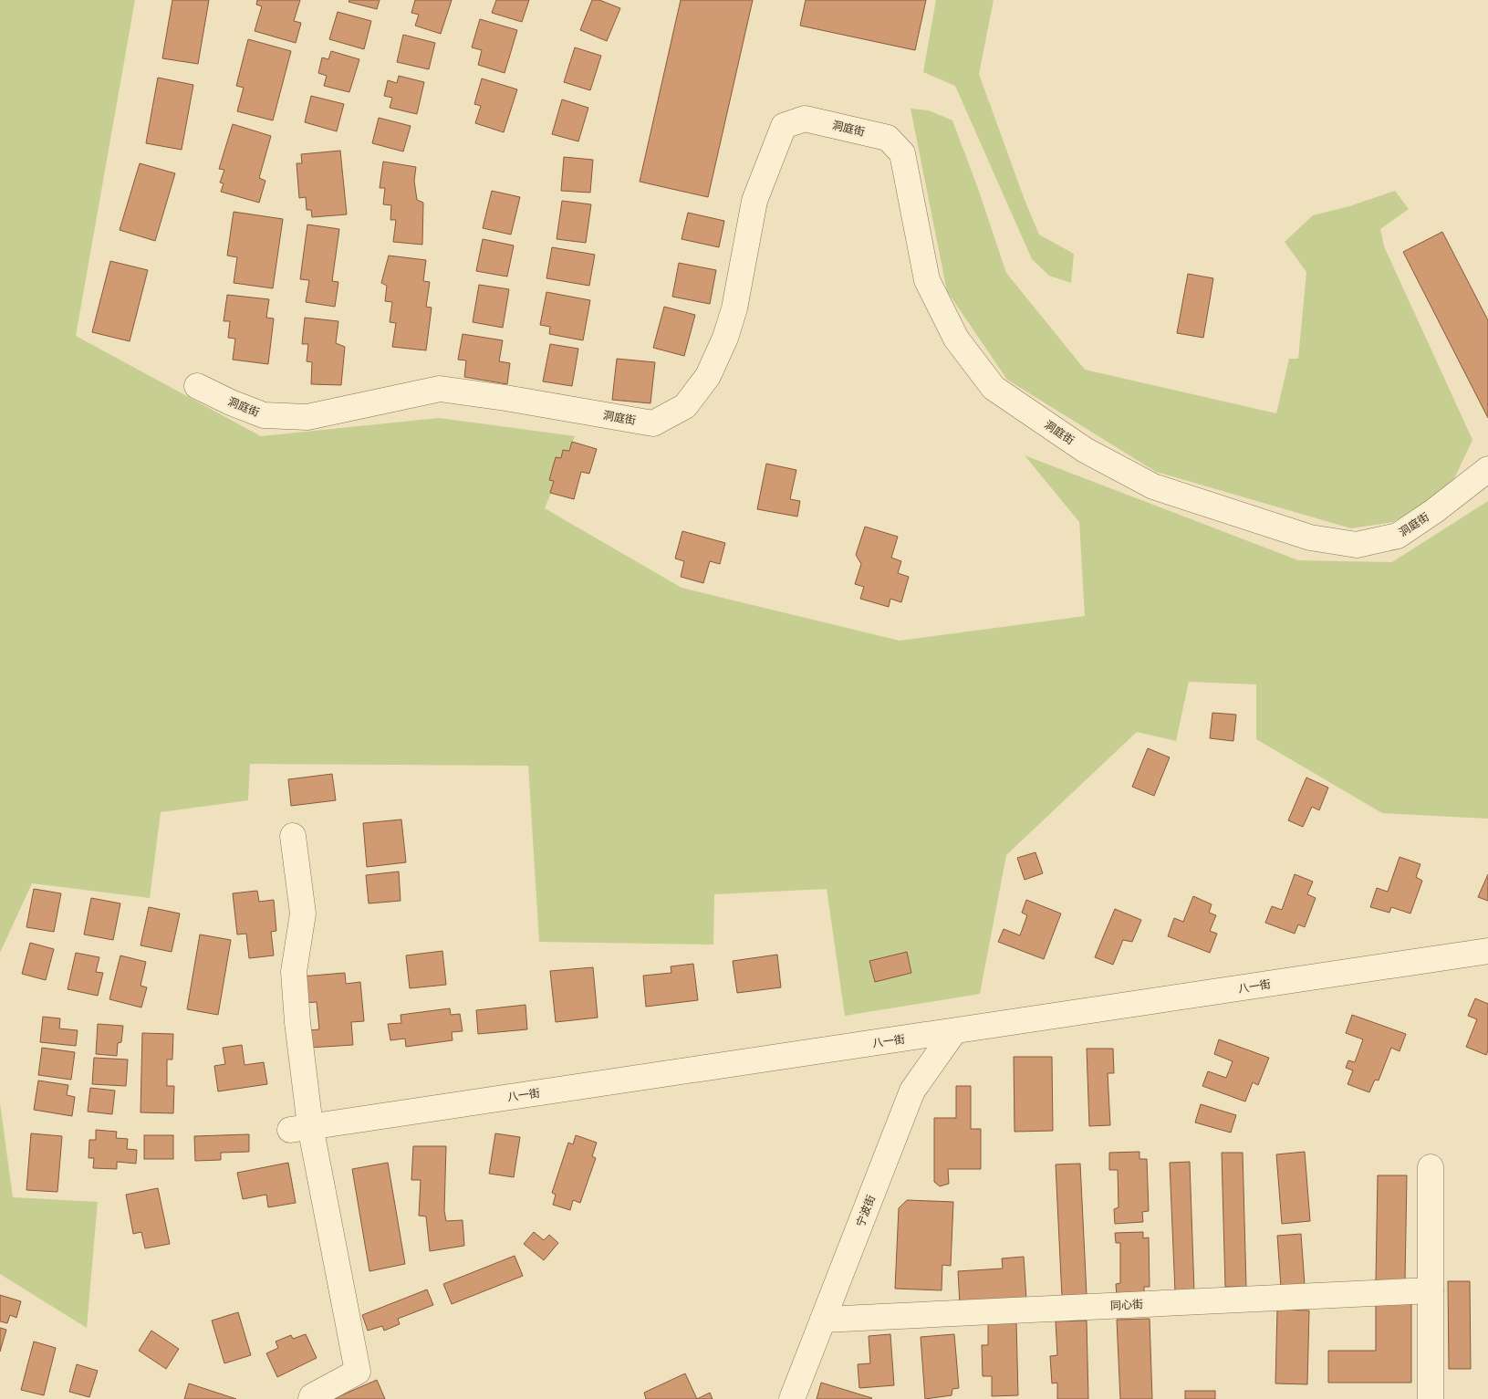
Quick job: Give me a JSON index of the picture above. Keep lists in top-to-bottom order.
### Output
{
  "streets": {
    "street": [
      "洞庭街",
      "八一街",
      "宁波街",
      "同心街"
    ]
  },
  "crossings": [
    ["八一街", "宁波街"],
    ["宁波街", "同心街"]
  ]
}
